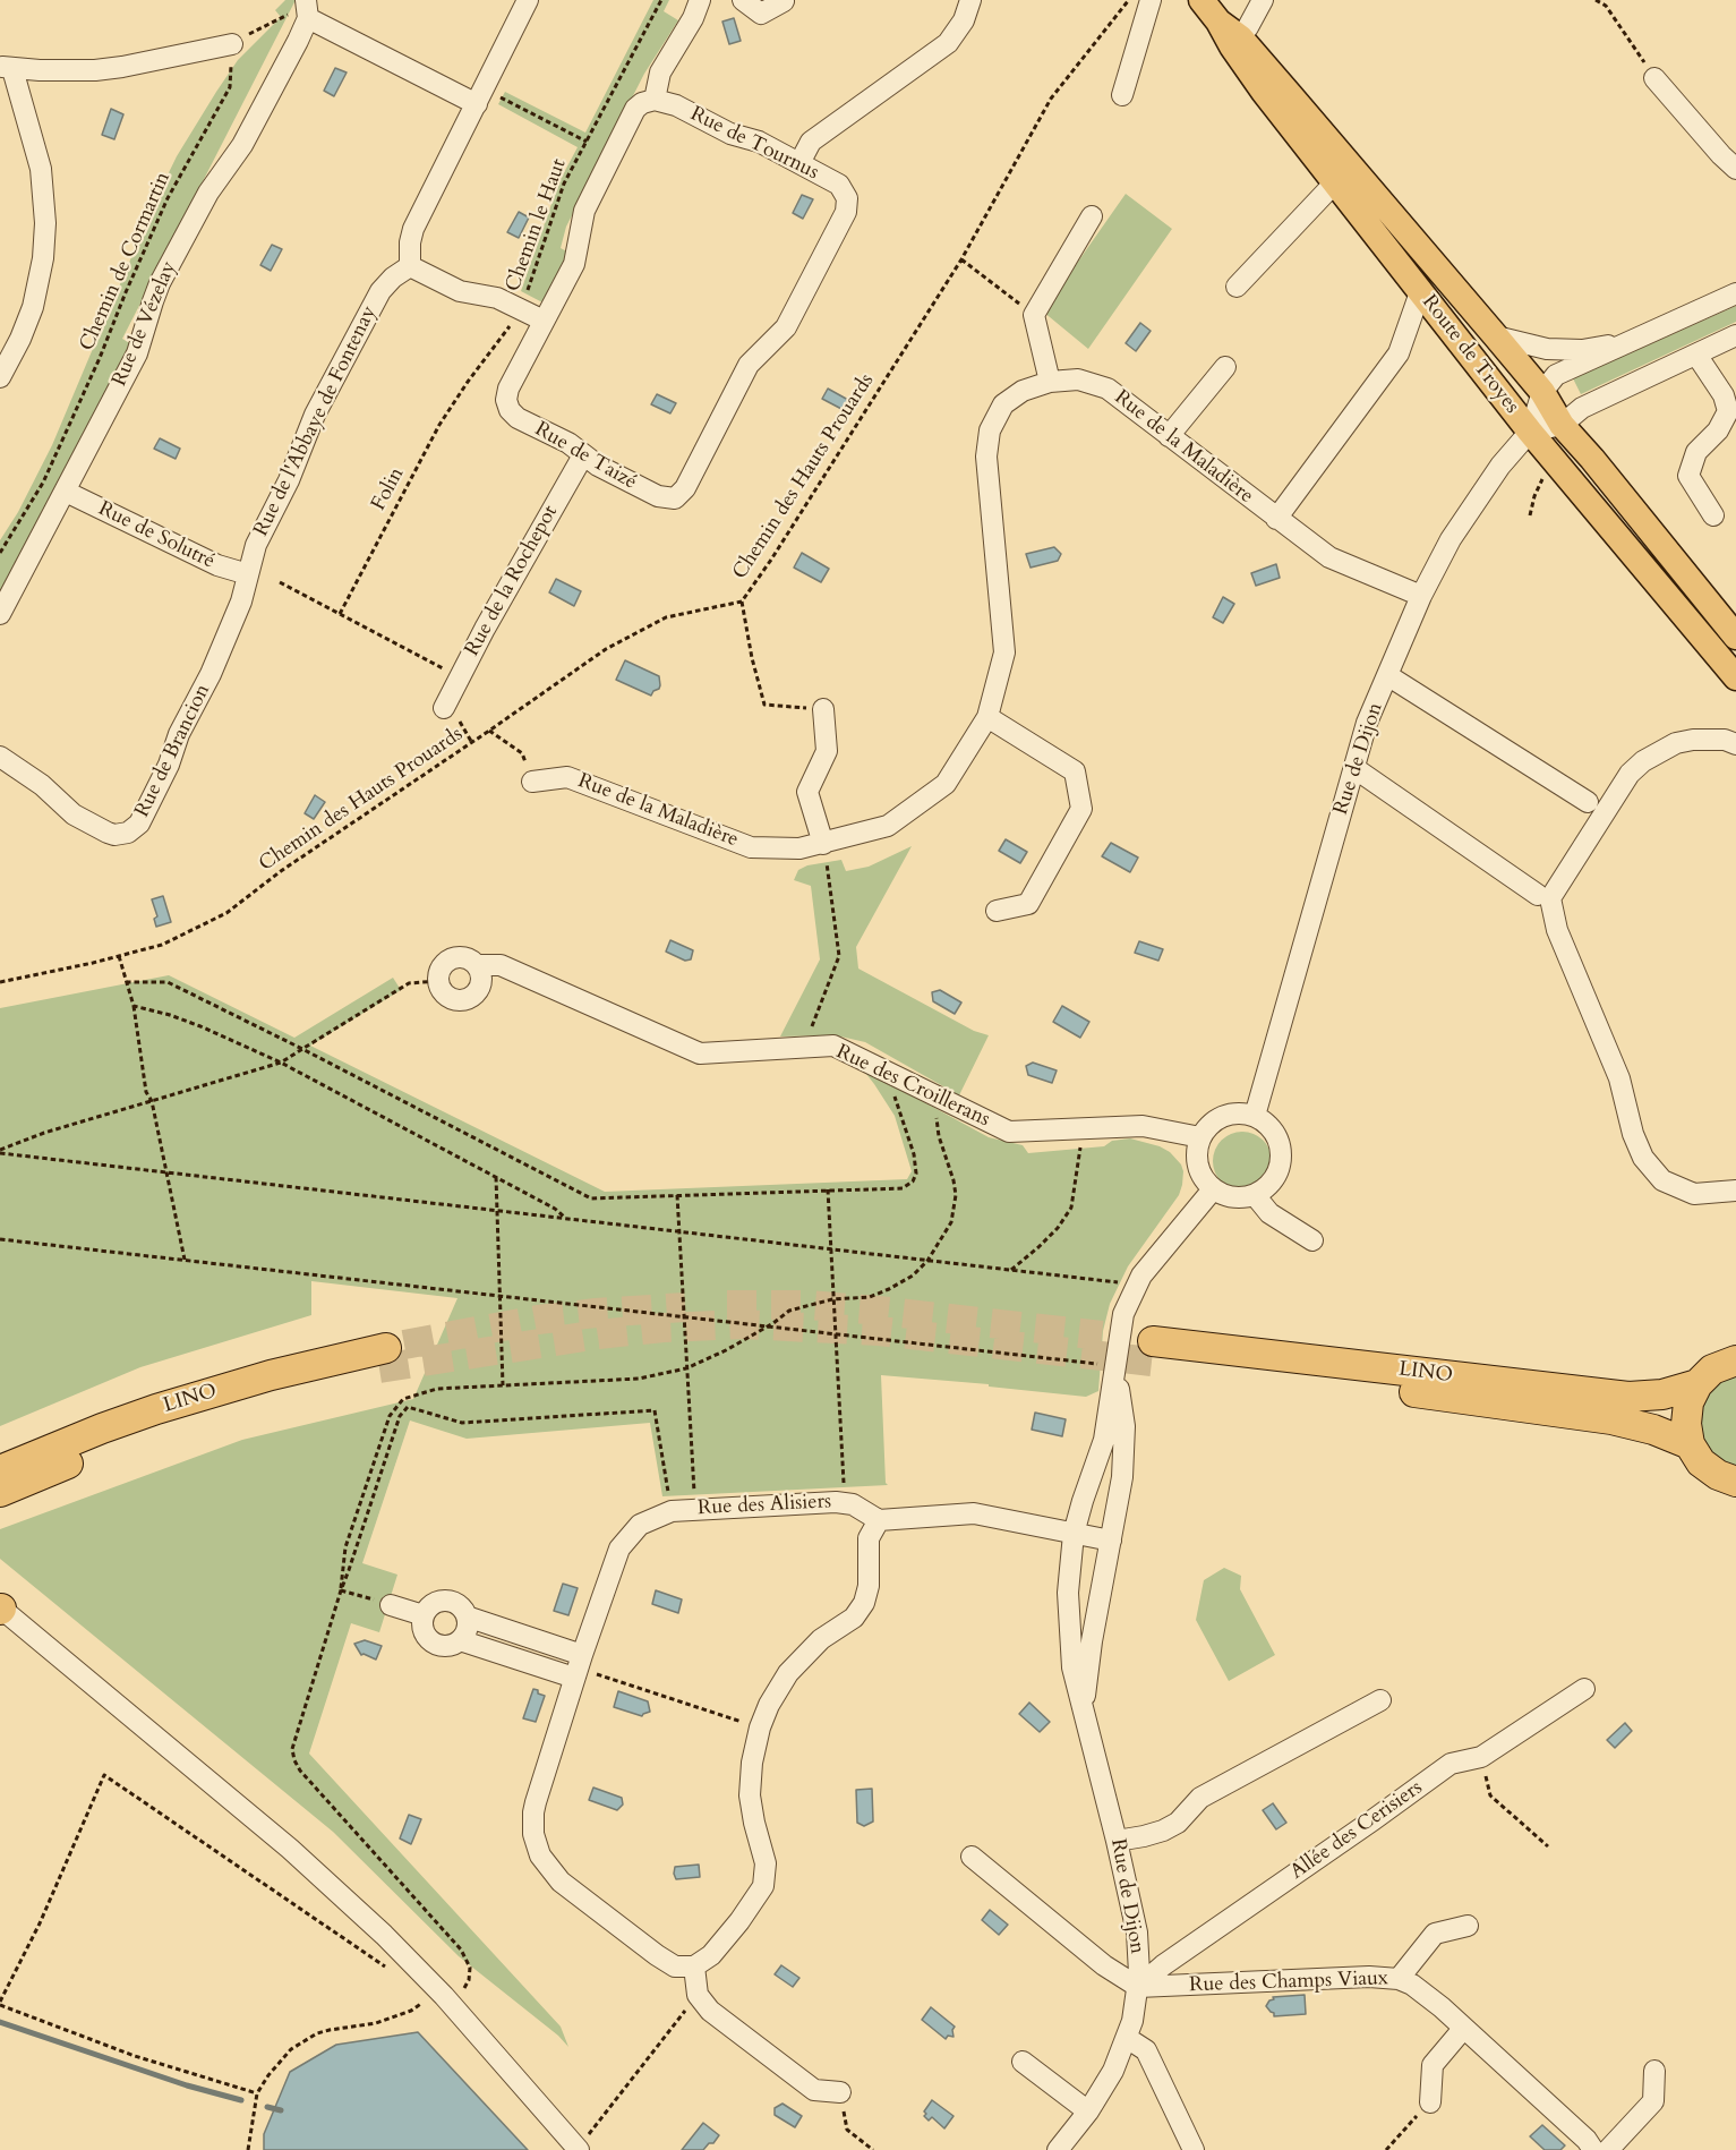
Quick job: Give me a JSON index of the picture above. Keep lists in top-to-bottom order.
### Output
{
  "streets": {
    "highway": ["LINO"],
    "main road": ["Route de Troyes"],
    "street": [
      "Rue de Tournus",
      "Rue de Vézelay",
      "Rue de l'Abbaye de Fontenay",
      "Rue de la Maladière",
      "Rue de Taizé",
      "Rue de Solutré",
      "Rue de la Rochepot",
      "Rue de Brancion",
      "Rue de Dijon",
      "Rue des Croillerans",
      "Rue des Alisiers",
      "Allée des Cerisiers",
      "Rue des Champs Viaux"
    ],
    "path": [
      "Chemin le Haut",
      "Chemin de Cormartin",
      "Chemin des Hauts Prouards",
      "Folin"
    ]
  },
  "crossings": [
    ["Rue de Tournus", "Rue de Taizé"],
    ["Chemin le Haut", "Folin"],
    ["Rue de Vézelay", "Rue de Solutré"],
    ["Route de Troyes", "Rue de Dijon"],
    ["Rue de l'Abbaye de Fontenay", "Rue de Solutré"],
    ["Rue de l'Abbaye de Fontenay", "Rue de Brancion"],
    ["Rue de la Maladière", "Rue de Dijon"],
    ["Rue de Taizé", "Rue de la Rochepot"],
    ["Rue de Dijon", "Rue des Croillerans"],
    ["Rue de Dijon", "Allée des Cerisiers"],
    ["Rue de Dijon", "Rue des Champs Viaux"],
    ["Allée des Cerisiers", "Rue des Champs Viaux"]
  ]
}
